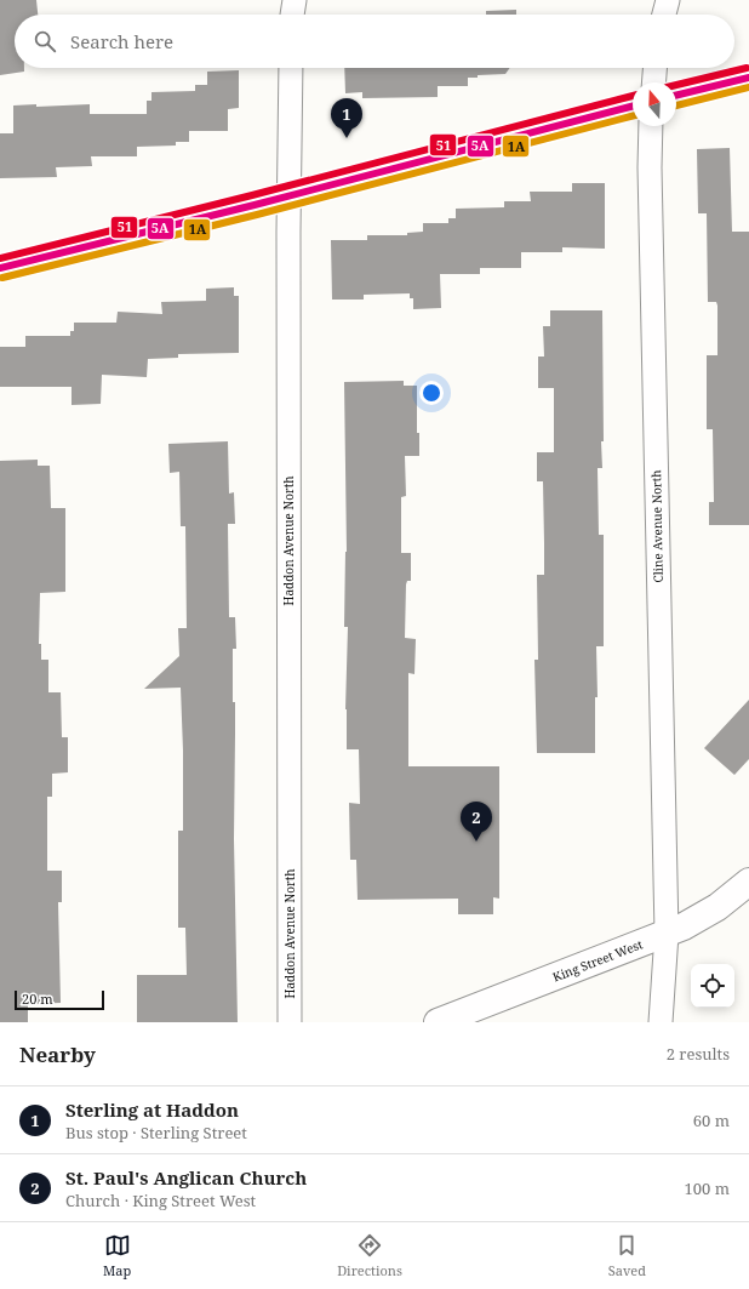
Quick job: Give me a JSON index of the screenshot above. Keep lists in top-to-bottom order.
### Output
{
  "streets": {
    "street": ["Cline Avenue North", "Haddon Avenue North", "King Street West"]
  },
  "crossings": [
    ["Cline Avenue North", "King Street West"]
  ],
  "lines": ["transit line 51", "transit line 5A", "transit line 1A"],
  "scale_bar": "20 m",
  "north": "top",
  "page": {
    "search": "Search here",
    "pins": ["1", "2"],
    "scale": "20 m",
    "heading": ["Nearby", "2 results"],
    "list": [
      {
        "mark": "1",
        "name": "Sterling at Haddon",
        "note": "Bus stop · Sterling Street",
        "value": "60 m"
      },
      {
        "mark": "2",
        "name": "St. Paul's Anglican Church",
        "note": "Church · King Street West",
        "value": "100 m"
      }
    ],
    "nav": ["Map", "Directions", "Saved"]
  }
}
